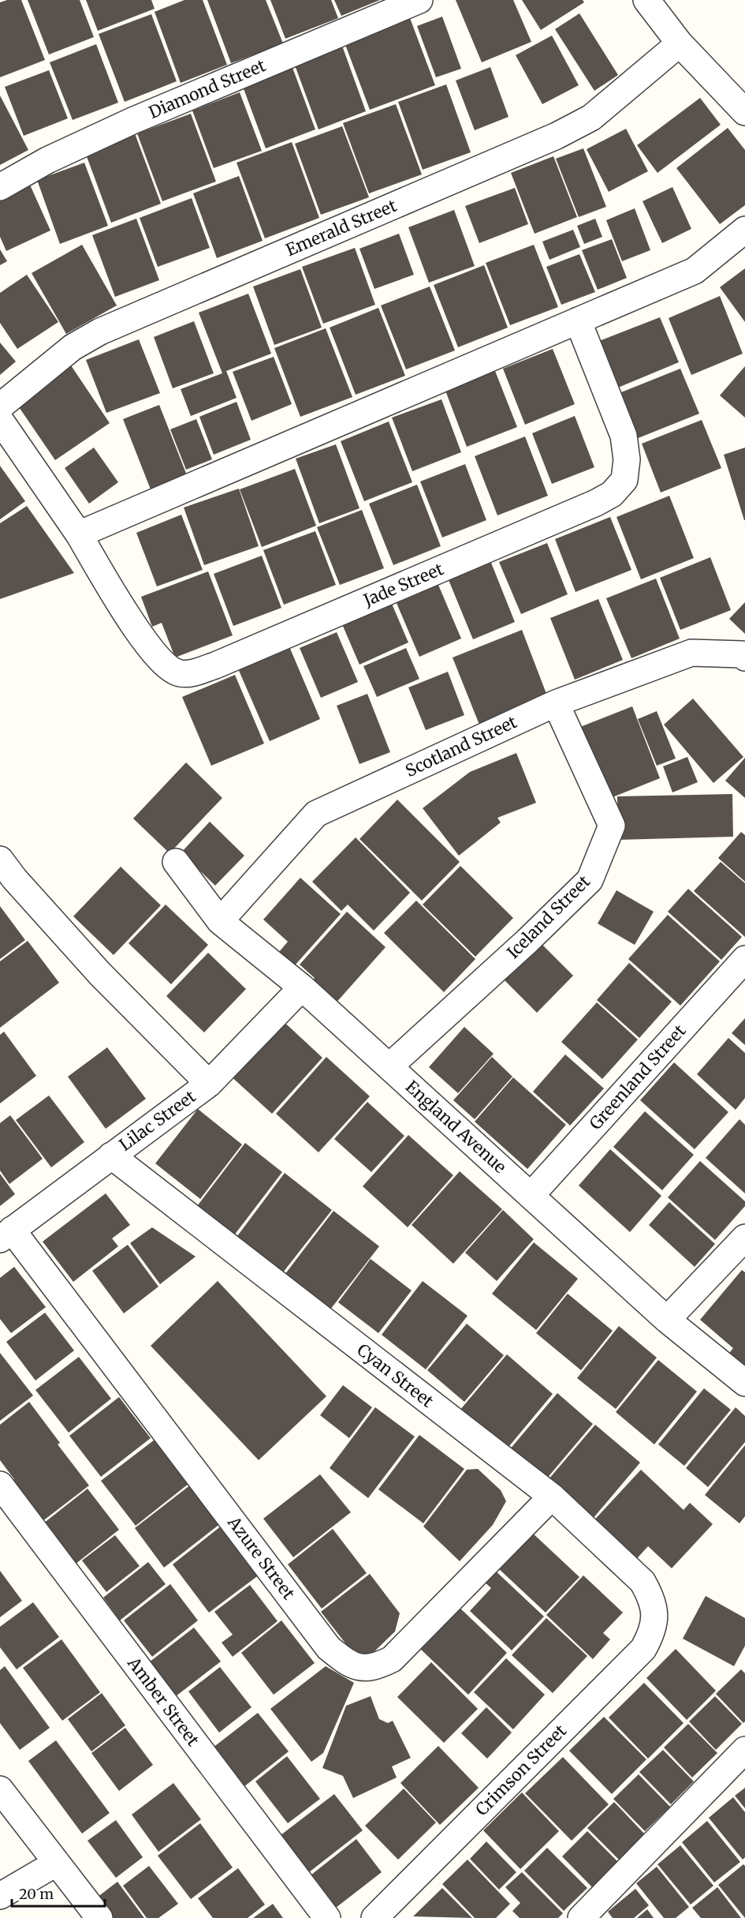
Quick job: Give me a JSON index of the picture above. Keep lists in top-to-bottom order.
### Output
{
  "streets": {
    "street": [
      "Diamond Street",
      "Emerald Street",
      "Jade Street",
      "Scotland Street",
      "Iceland Street",
      "Greenland Street",
      "Lilac Street",
      "England Avenue",
      "Cyan Street",
      "Azure Street",
      "Amber Street",
      "Crimson Street"
    ]
  },
  "crossings": [
    ["Scotland Street", "Iceland Street"],
    ["Scotland Street", "England Avenue"],
    ["Iceland Street", "England Avenue"],
    ["Greenland Street", "England Avenue"],
    ["Lilac Street", "England Avenue"],
    ["Lilac Street", "Cyan Street"],
    ["Lilac Street", "Azure Street"],
    ["Cyan Street", "Azure Street"],
    ["Cyan Street", "Crimson Street"]
  ],
  "scale_bar": "20 m"
}
